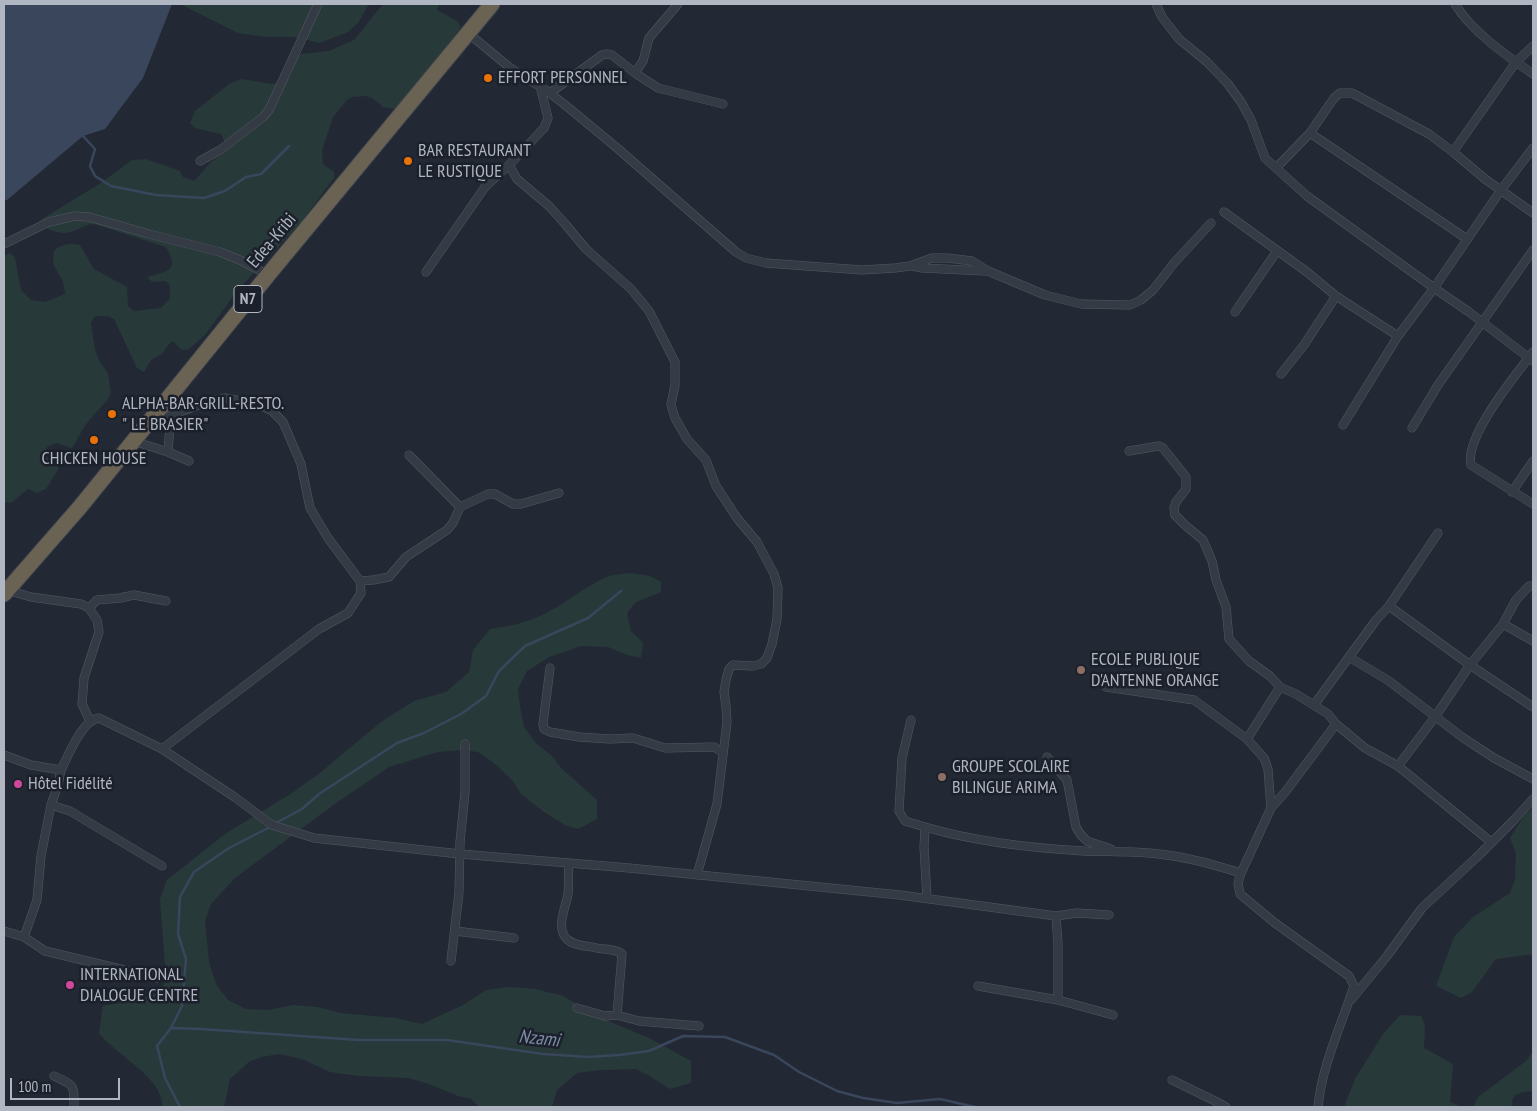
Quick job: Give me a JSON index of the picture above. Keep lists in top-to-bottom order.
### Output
{
  "streets": {
    "highway": ["Edea-Kribi", "N7"]
  },
  "water": ["Nzami"],
  "places": [
    "EFFORT PERSONNEL",
    "BAR RESTAURANT LE RUSTIQUE",
    "ALPHA-BAR-GRILL-RESTO. \" LE BRASIER\"",
    "CHICKEN HOUSE",
    "ECOLE PUBLIQUE D'ANTENNE ORANGE",
    "GROUPE SCOLAIRE BILINGUE ARIMA",
    "Hôtel Fidélité",
    "INTERNATIONAL DIALOGUE CENTRE"
  ],
  "scale_bar": "100 m"
}
